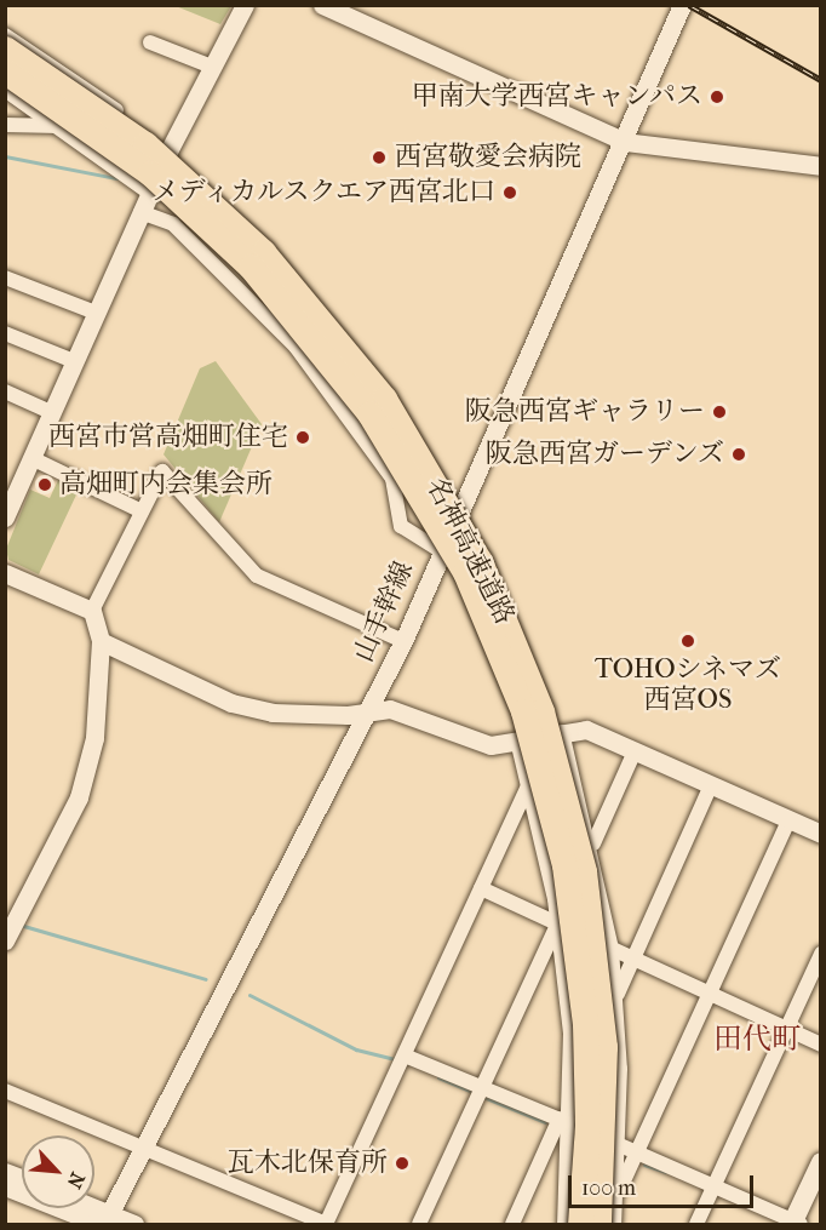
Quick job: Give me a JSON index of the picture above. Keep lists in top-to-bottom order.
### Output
{
  "streets": {
    "highway": ["名神高速道路"],
    "street": ["山手幹線"]
  },
  "districts": ["田代町"],
  "places": [
    "甲南大学西宮キャンパス",
    "西宮敬愛会病院",
    "メディカルスクエア西宮北口",
    "阪急西宮ギャラリー",
    "西宮市営高畑町住宅",
    "阪急西宮ガーデンズ",
    "高畑町内会集会所",
    "TOHOシネマズ 西宮OS",
    "瓦木北保育所"
  ],
  "scale_bar": "100 m",
  "north": "bottom right"
}
